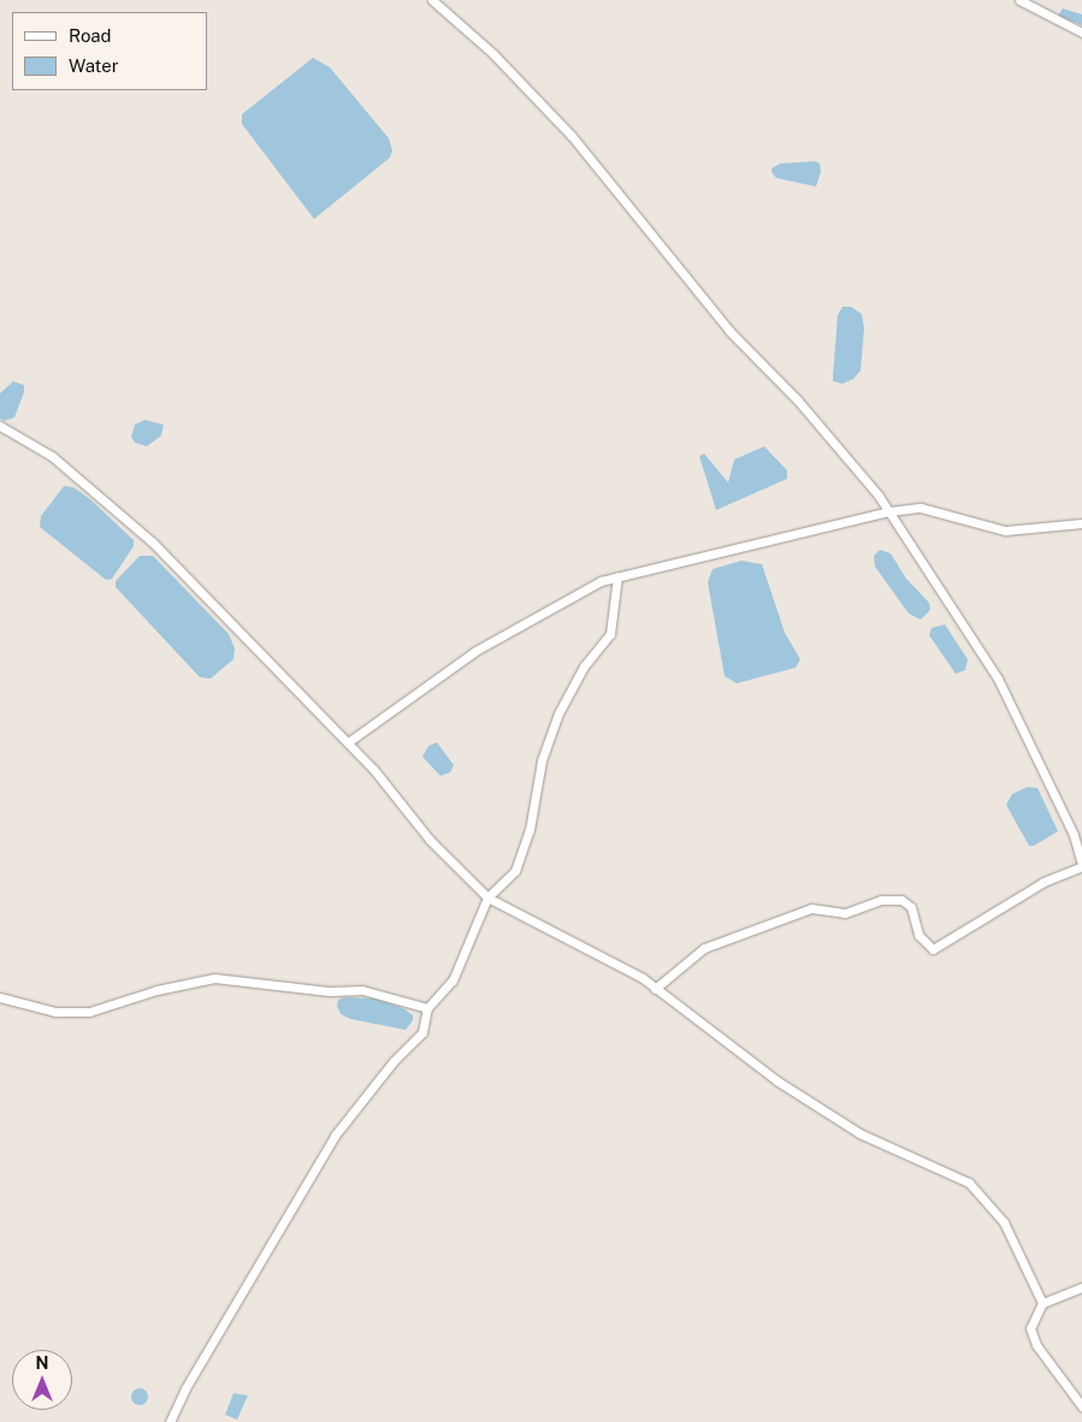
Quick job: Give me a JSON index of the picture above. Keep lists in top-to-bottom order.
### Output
{
  "legend": ["Road", "Water"],
  "north": "top"
}
